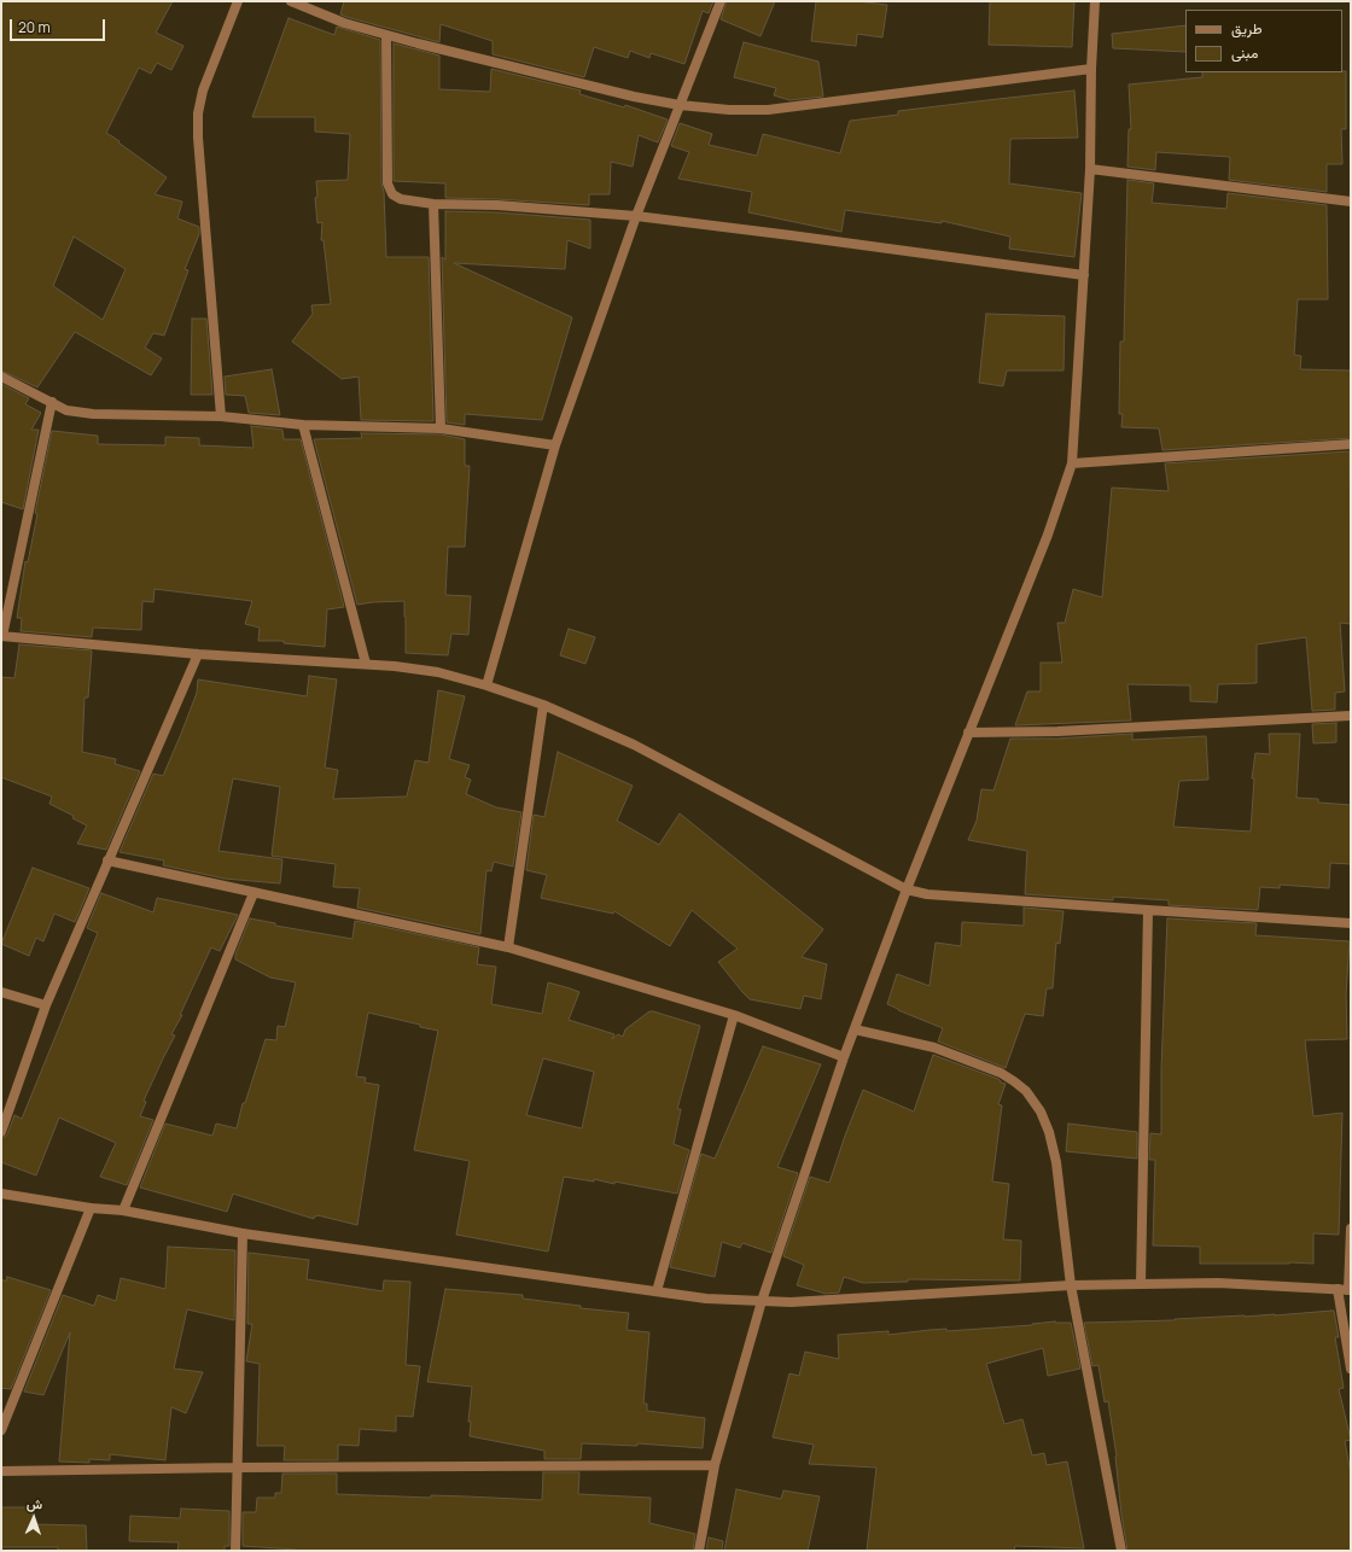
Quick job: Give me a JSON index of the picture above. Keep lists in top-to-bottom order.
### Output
{
  "legend": ["طريق", "مبنى"],
  "scale_bar": "20 m",
  "north": "top"
}
